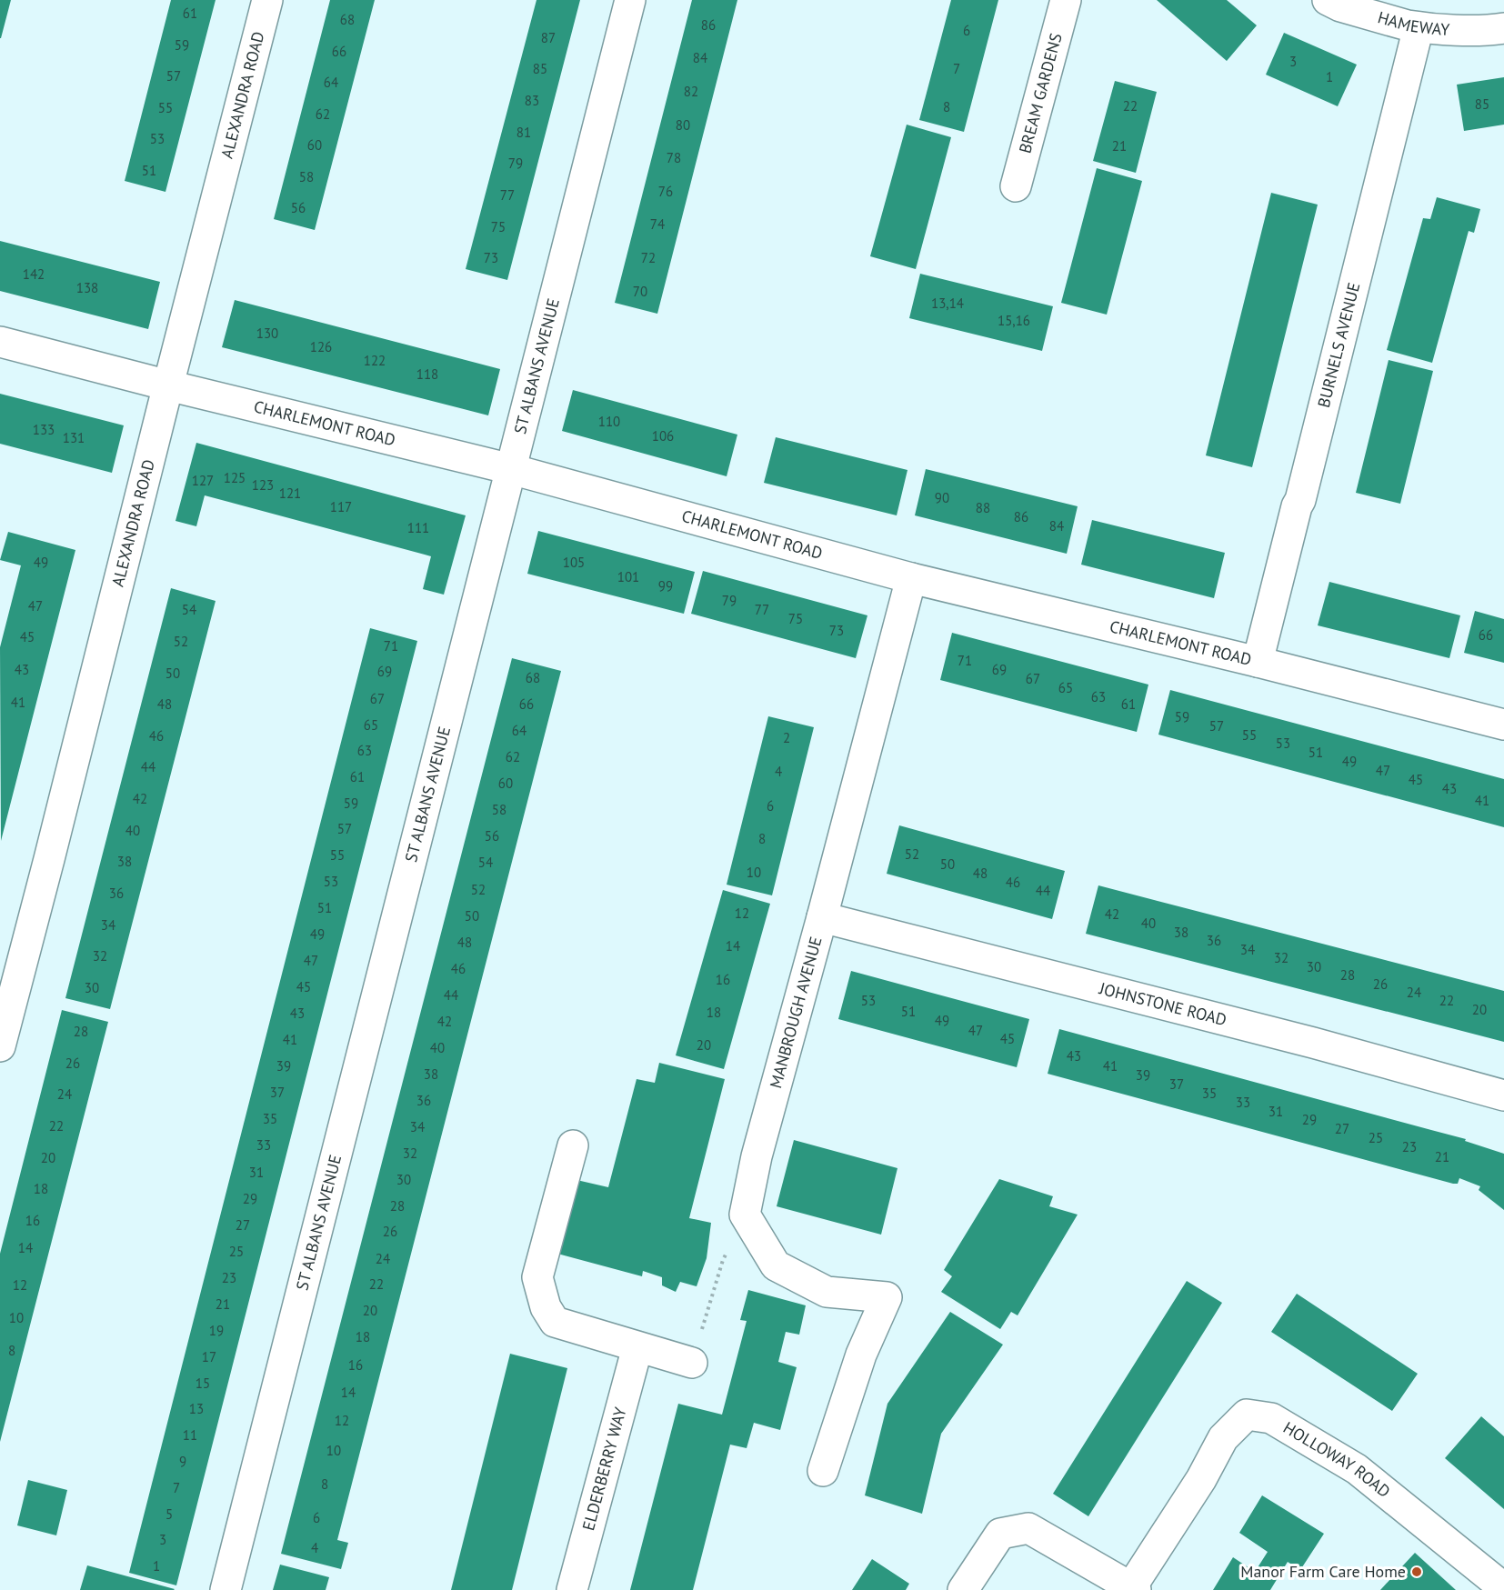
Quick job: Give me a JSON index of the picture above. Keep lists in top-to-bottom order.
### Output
{
  "streets": {
    "street": [
      "HAMEWAY",
      "BREAM GARDENS",
      "ALEXANDRA ROAD",
      "BURNELS AVENUE",
      "ST ALBANS AVENUE",
      "CHARLEMONT ROAD",
      "JOHNSTONE ROAD",
      "MANBROUGH AVENUE",
      "HOLLOWAY ROAD",
      "ELDERBERRY WAY"
    ]
  },
  "crossings": [
    ["HAMEWAY", "BURNELS AVENUE"],
    ["ALEXANDRA ROAD", "CHARLEMONT ROAD"],
    ["BURNELS AVENUE", "CHARLEMONT ROAD"],
    ["ST ALBANS AVENUE", "CHARLEMONT ROAD"],
    ["CHARLEMONT ROAD", "MANBROUGH AVENUE"],
    ["JOHNSTONE ROAD", "MANBROUGH AVENUE"]
  ],
  "places": ["Manor Farm Care Home"],
  "house_numbers": [
    "61",
    "68",
    "86",
    "6",
    "87",
    "59",
    "66",
    "84",
    "3",
    "85",
    "7",
    "57",
    "1",
    "64",
    "82",
    "83",
    "85",
    "22",
    "8",
    "55",
    "62",
    "80",
    "81",
    "53",
    "60",
    "21",
    "78",
    "79",
    "51",
    "58",
    "76",
    "77",
    "56",
    "74",
    "75",
    "73",
    "72",
    "142",
    "138",
    "70",
    "13,14",
    "15,16",
    "130",
    "126",
    "122",
    "118",
    "110",
    "133",
    "106",
    "131",
    "125",
    "127",
    "123",
    "121",
    "90",
    "117",
    "88",
    "86",
    "84",
    "111",
    "49",
    "105",
    "101",
    "99",
    "79",
    "47",
    "54",
    "77",
    "75",
    "73",
    "66",
    "45",
    "52",
    "71",
    "71",
    "43",
    "69",
    "69",
    "50",
    "68",
    "67",
    "65",
    "63",
    "67",
    "41",
    "48",
    "66",
    "61",
    "59",
    "65",
    "57",
    "64",
    "55",
    "46",
    "2",
    "53",
    "63",
    "51",
    "62",
    "49",
    "44",
    "47",
    "4",
    "61",
    "45",
    "60",
    "43",
    "42",
    "41",
    "59",
    "6",
    "58",
    "57",
    "40",
    "56",
    "8",
    "52",
    "55",
    "38",
    "54",
    "50",
    "10",
    "48",
    "53",
    "46",
    "52",
    "44",
    "36",
    "51",
    "12",
    "42",
    "50",
    "40",
    "34",
    "38",
    "49",
    "36",
    "48",
    "14",
    "34",
    "32",
    "32",
    "47",
    "30",
    "46",
    "28",
    "16",
    "26",
    "45",
    "30",
    "24",
    "44",
    "53",
    "22",
    "20",
    "51",
    "18",
    "43",
    "49",
    "42",
    "47",
    "28",
    "45",
    "41",
    "20",
    "40",
    "43",
    "26",
    "39",
    "41",
    "38",
    "39",
    "37",
    "37",
    "35",
    "24",
    "36",
    "33",
    "31",
    "35",
    "29",
    "22",
    "34",
    "27",
    "25",
    "33",
    "23",
    "32",
    "21",
    "20",
    "31",
    "30",
    "18",
    "29",
    "28",
    "16",
    "27",
    "26",
    "14",
    "25",
    "24",
    "23",
    "22",
    "12",
    "21",
    "20",
    "10",
    "19",
    "18",
    "8",
    "17",
    "16",
    "15",
    "14",
    "13",
    "12",
    "11",
    "10",
    "9",
    "8",
    "7",
    "5",
    "6",
    "3",
    "4",
    "1"
  ]
}
